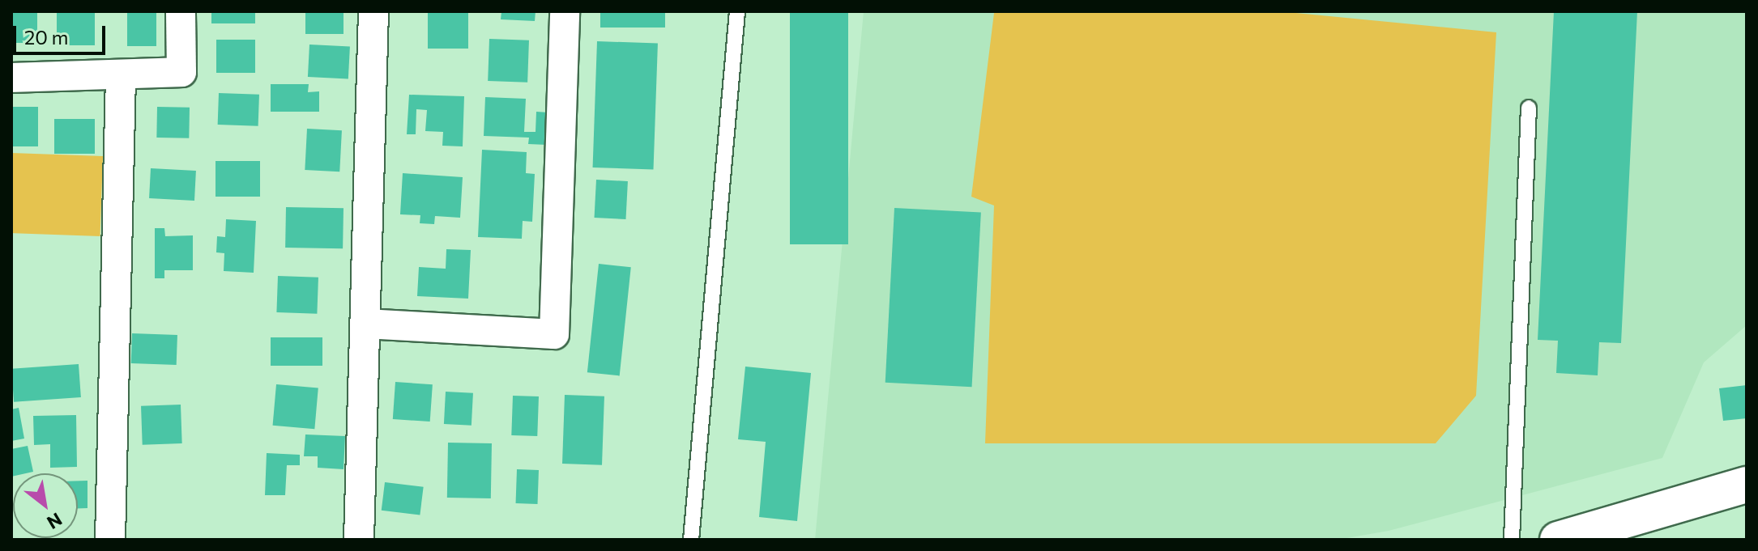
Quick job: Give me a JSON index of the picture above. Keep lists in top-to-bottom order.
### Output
{
  "scale_bar": "20 m",
  "north": "bottom right"
}
